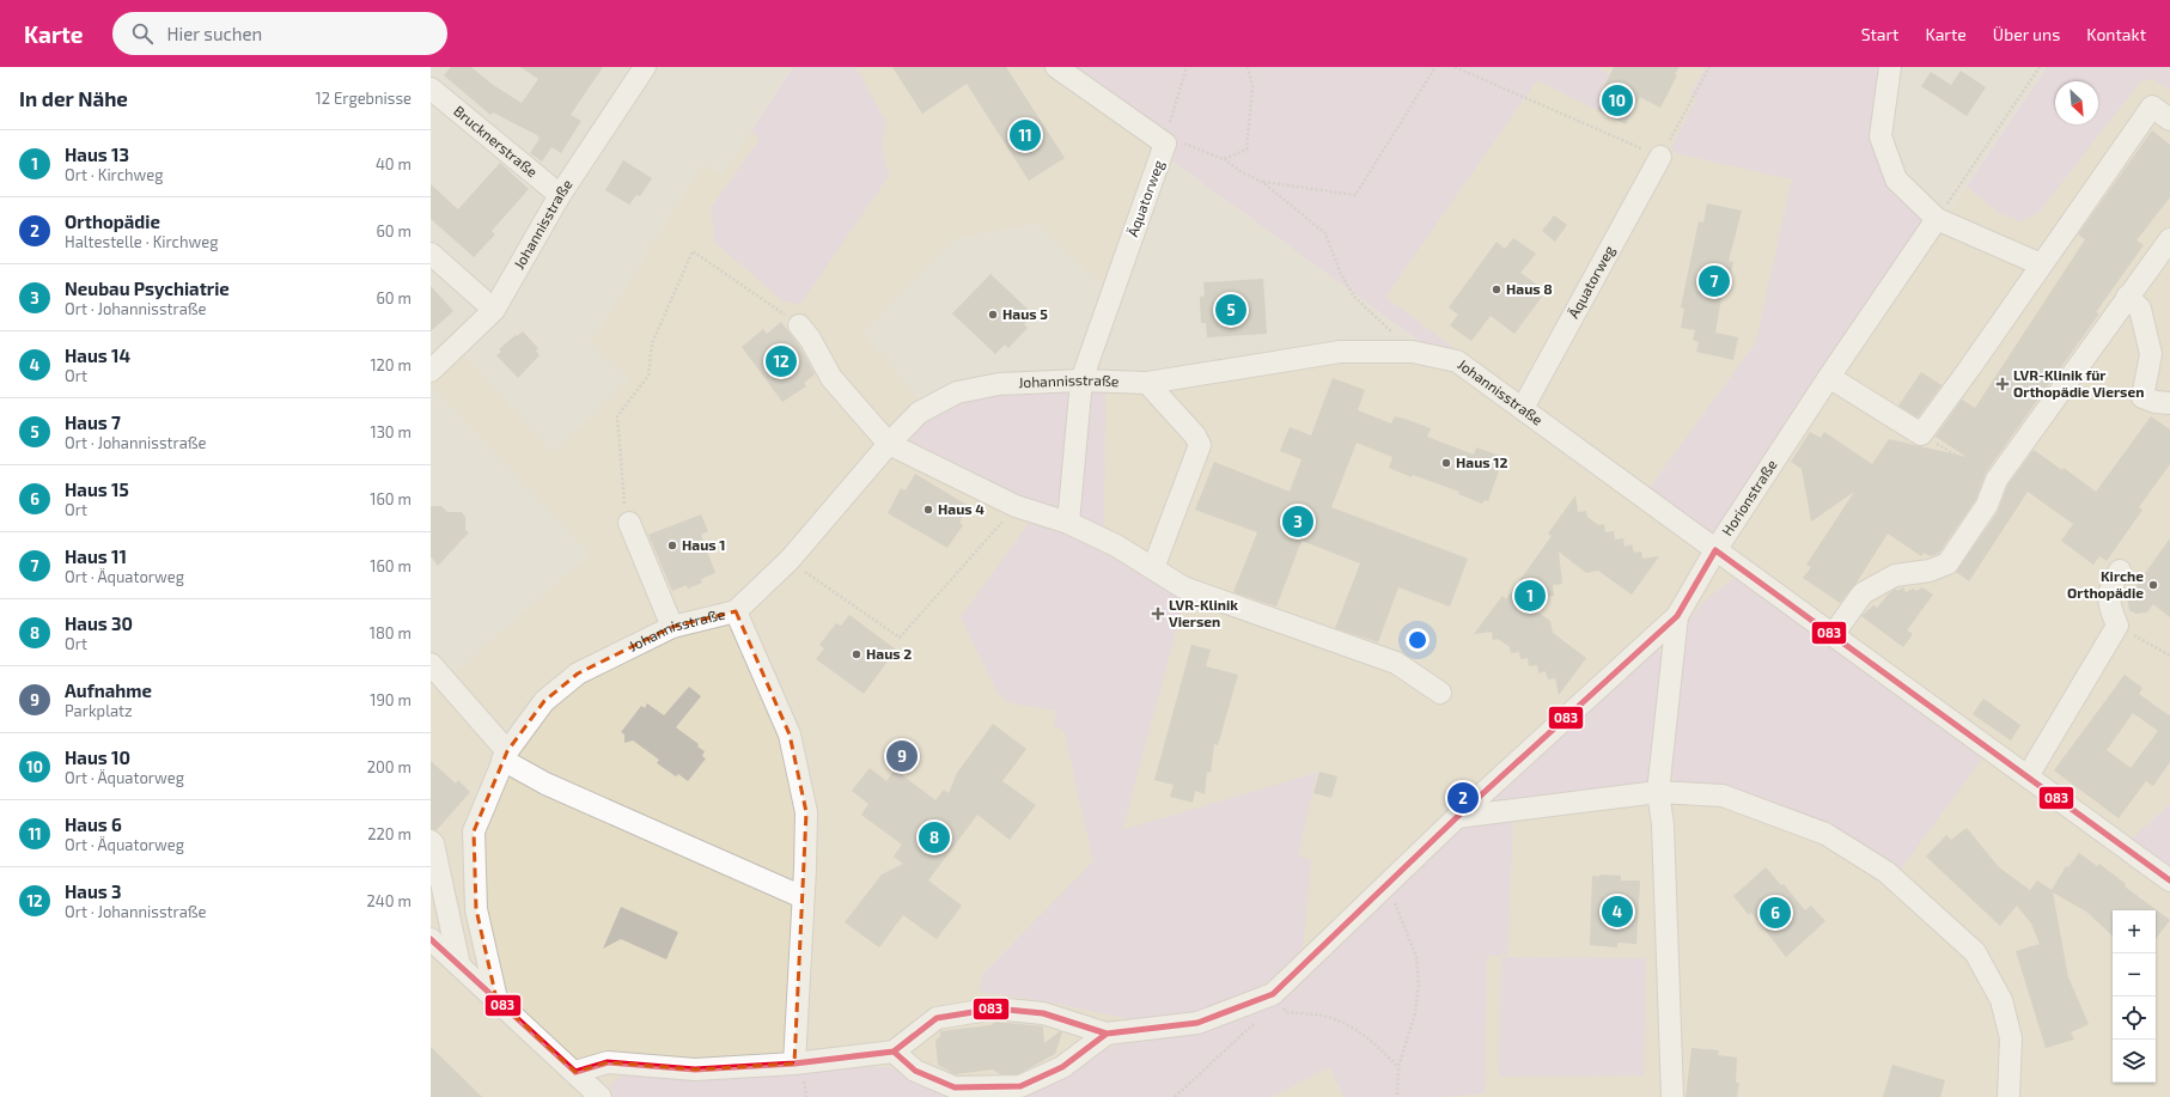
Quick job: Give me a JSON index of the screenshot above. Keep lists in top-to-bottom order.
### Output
{
  "streets": {
    "street": [
      "Brucknerstraße",
      "Äquatorweg",
      "Johannisstraße",
      "Horionstraße"
    ]
  },
  "crossings": [
    ["Brucknerstraße", "Johannisstraße"],
    ["Äquatorweg", "Johannisstraße"],
    ["Johannisstraße", "Horionstraße"]
  ],
  "places": {
    "other": [
      "Haus 8",
      "Haus 5",
      "Haus 12",
      "Haus 4",
      "Haus 1",
      "Kirche Orthopädie",
      "Haus 2"
    ],
    "health": ["LVR-Klinik für Orthopädie Viersen", "LVR-Klinik Viersen"]
  },
  "lines": ["transit line 083"],
  "north": "bottom right",
  "page": {
    "header": "Karte",
    "search": "Hier suchen",
    "nav": [
      "Start",
      "Karte",
      "Über uns",
      "Kontakt"
    ],
    "heading": ["In der Nähe", "12 Ergebnisse"],
    "pins": [
      "10",
      "11",
      "7",
      "5",
      "12",
      "3",
      "1",
      "9",
      "2",
      "8",
      "4",
      "6"
    ],
    "list": [
      {
        "mark": "1",
        "name": "Haus 13",
        "note": "Ort · Kirchweg",
        "value": "40 m"
      },
      {
        "mark": "2",
        "name": "Orthopädie",
        "note": "Haltestelle · Kirchweg",
        "value": "60 m"
      },
      {
        "mark": "3",
        "name": "Neubau Psychiatrie",
        "note": "Ort · Johannisstraße",
        "value": "60 m"
      },
      {
        "mark": "4",
        "name": "Haus 14",
        "note": "Ort",
        "value": "120 m"
      },
      {
        "mark": "5",
        "name": "Haus 7",
        "note": "Ort · Johannisstraße",
        "value": "130 m"
      },
      {
        "mark": "6",
        "name": "Haus 15",
        "note": "Ort",
        "value": "160 m"
      },
      {
        "mark": "7",
        "name": "Haus 11",
        "note": "Ort · Äquatorweg",
        "value": "160 m"
      },
      {
        "mark": "8",
        "name": "Haus 30",
        "note": "Ort",
        "value": "180 m"
      },
      {
        "mark": "9",
        "name": "Aufnahme",
        "note": "Parkplatz",
        "value": "190 m"
      },
      {
        "mark": "10",
        "name": "Haus 10",
        "note": "Ort · Äquatorweg",
        "value": "200 m"
      },
      {
        "mark": "11",
        "name": "Haus 6",
        "note": "Ort · Äquatorweg",
        "value": "220 m"
      },
      {
        "mark": "12",
        "name": "Haus 3",
        "note": "Ort · Johannisstraße",
        "value": "240 m"
      }
    ],
    "map_buttons": ["+", "−"]
  }
}
